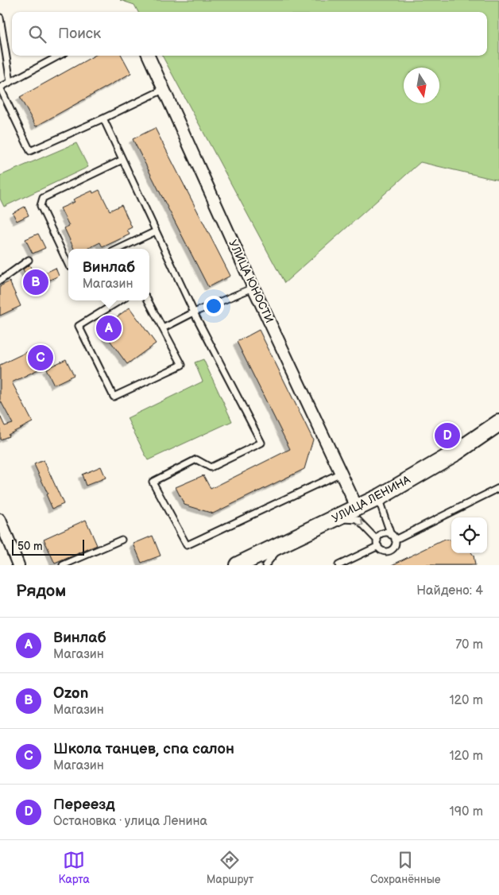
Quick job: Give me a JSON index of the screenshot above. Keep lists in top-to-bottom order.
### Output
{
  "streets": {
    "main road": ["УЛИЦА ЛЕНИНА"],
    "street": ["УЛИЦА ЮНОСТИ"]
  },
  "crossings": [
    ["УЛИЦА ЮНОСТИ", "УЛИЦА ЛЕНИНА"]
  ],
  "scale_bar": "50 m",
  "north": "bottom",
  "page": {
    "search": "Поиск",
    "popup": ["Винлаб", "Магазин"],
    "pins": [
      "B",
      "A",
      "C",
      "D"
    ],
    "scale": "50 m",
    "heading": ["Рядом", "Найдено: 4"],
    "list": [
      {
        "mark": "A",
        "name": "Винлаб",
        "note": "Магазин",
        "value": "70 m"
      },
      {
        "mark": "B",
        "name": "Ozon",
        "note": "Магазин",
        "value": "120 m"
      },
      {
        "mark": "C",
        "name": "Школа танцев, спа салон",
        "note": "Магазин",
        "value": "120 m"
      },
      {
        "mark": "D",
        "name": "Переезд",
        "note": "Остановка · улица Ленина",
        "value": "190 m"
      }
    ],
    "nav": ["Карта", "Маршрут", "Сохранённые"]
  }
}
